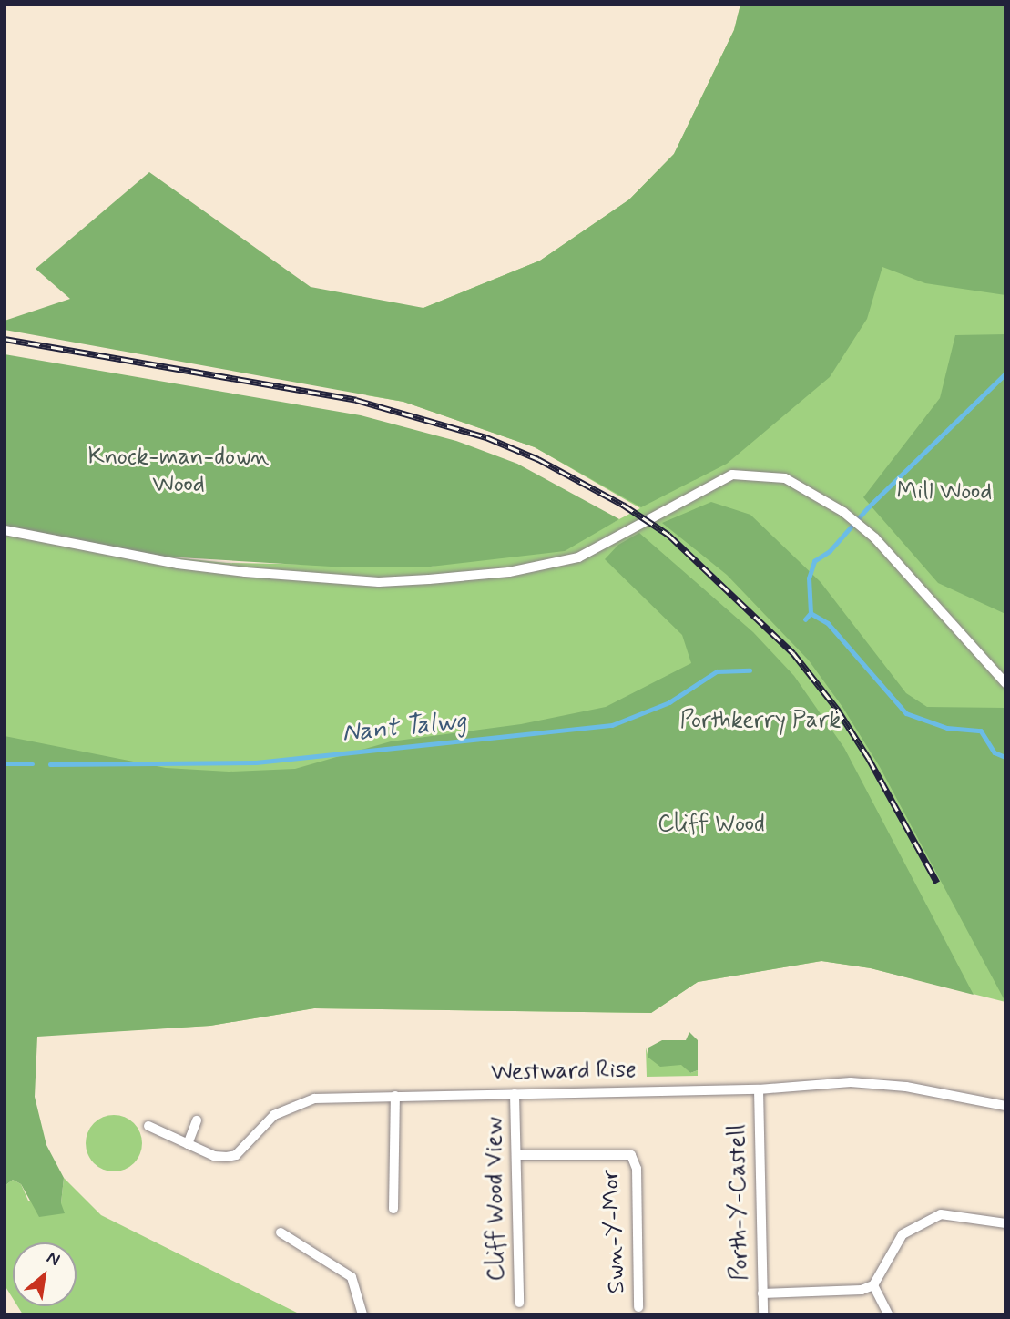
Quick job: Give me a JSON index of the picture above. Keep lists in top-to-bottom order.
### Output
{
  "streets": {
    "street": [
      "Westward Rise",
      "Cliff Wood View",
      "Porth-Y-Castell",
      "Swn-Y-Mor"
    ]
  },
  "crossings": [
    ["Westward Rise", "Cliff Wood View"],
    ["Westward Rise", "Porth-Y-Castell"],
    ["Cliff Wood View", "Swn-Y-Mor"]
  ],
  "water": ["Nant Talwg"],
  "parks": [
    "Knock-man-down Wood",
    "Mill Wood",
    "Porthkerry Park",
    "Cliff Wood"
  ],
  "north": "top right"
}
